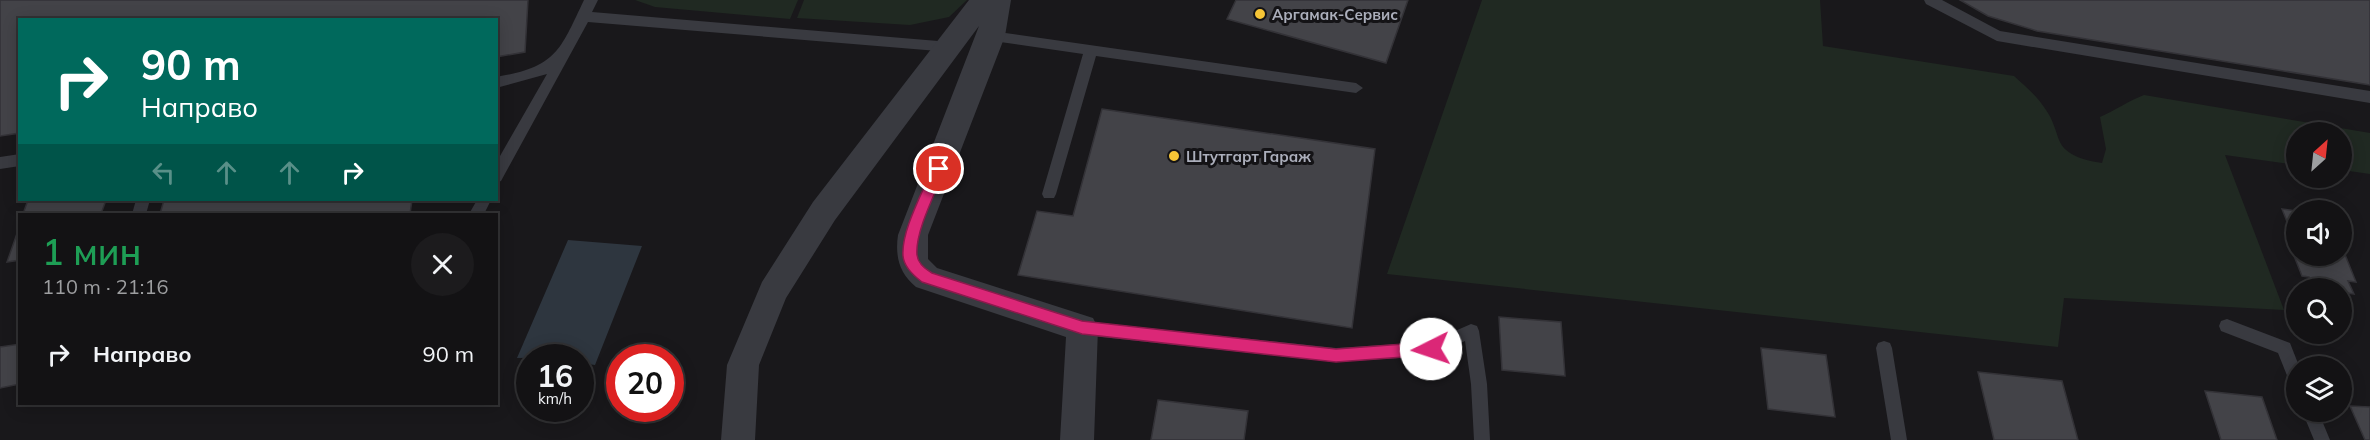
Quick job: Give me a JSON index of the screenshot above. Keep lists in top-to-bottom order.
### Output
{
  "places": ["Аргамак-Сервис", "Штутгарт Гараж"],
  "north": "top right",
  "page": {
    "turn": ["90 m", "Направо"],
    "heading": ["1 мин", "110 m · 21:16"],
    "list": [
      {
        "name": "Направо",
        "value": "90 m"
      }
    ],
    "speed": "16 km/h",
    "limit": "20"
  }
}
